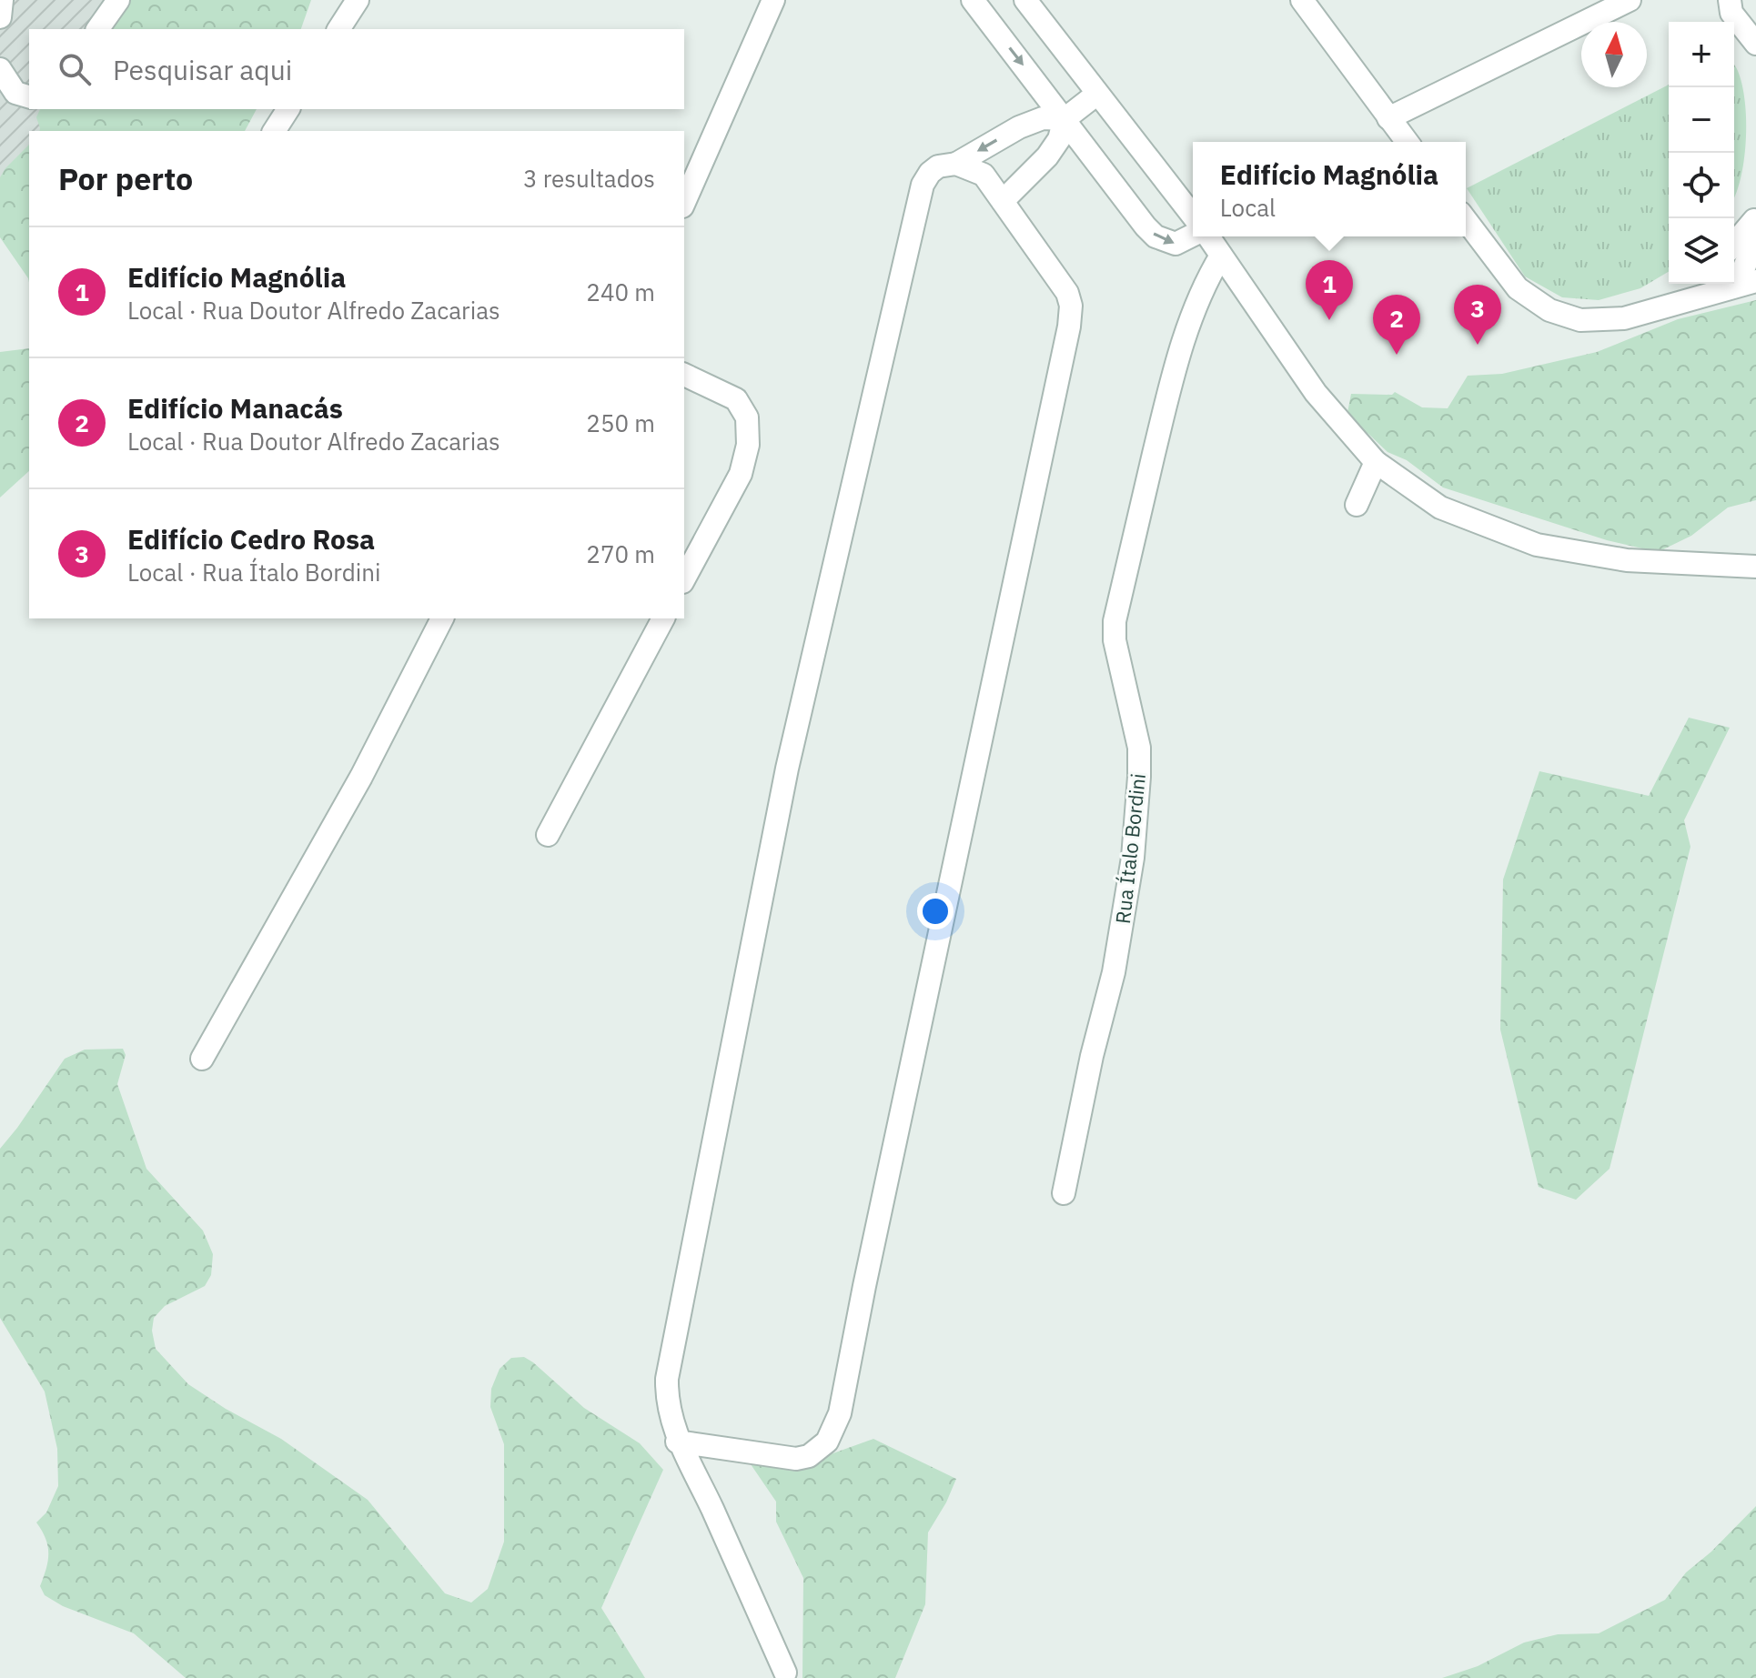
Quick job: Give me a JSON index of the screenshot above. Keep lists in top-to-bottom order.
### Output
{
  "streets": {
    "street": ["Rua Ítalo Bordini"]
  },
  "north": "top",
  "page": {
    "map_buttons": ["+", "−"],
    "search": "Pesquisar aqui",
    "heading": ["Por perto", "3 resultados"],
    "popup": ["Edifício Magnólia", "Local"],
    "list": [
      {
        "mark": "1",
        "name": "Edifício Magnólia",
        "note": "Local · Rua Doutor Alfredo Zacarias",
        "value": "240 m"
      },
      {
        "mark": "2",
        "name": "Edifício Manacás",
        "note": "Local · Rua Doutor Alfredo Zacarias",
        "value": "250 m"
      },
      {
        "mark": "3",
        "name": "Edifício Cedro Rosa",
        "note": "Local · Rua Ítalo Bordini",
        "value": "270 m"
      }
    ],
    "pins": ["1", "3", "2"]
  }
}
